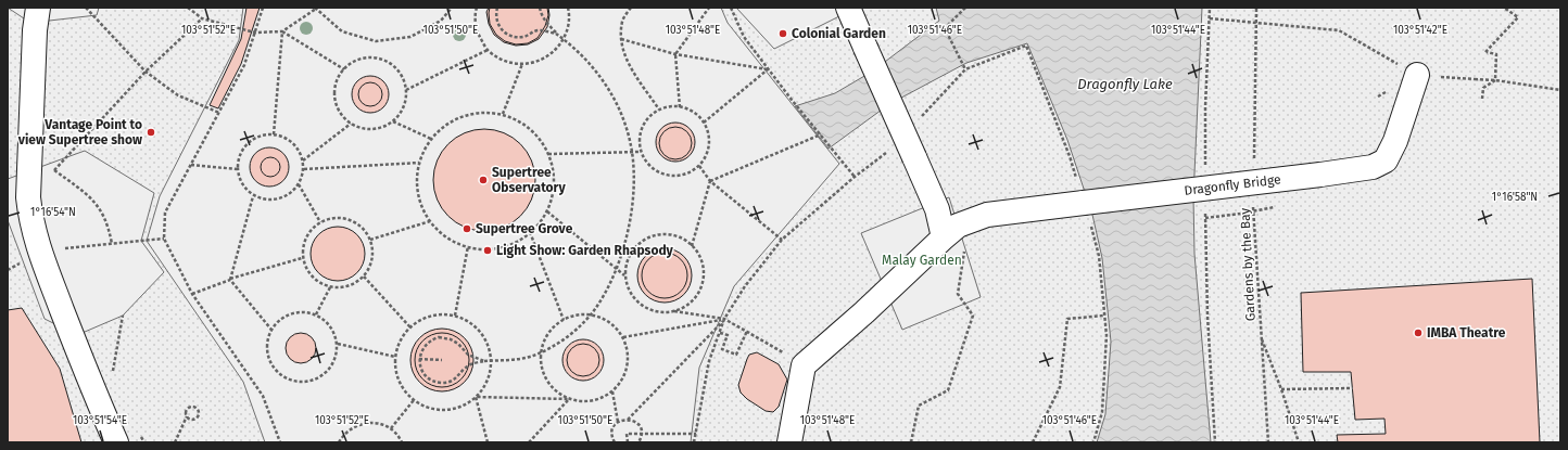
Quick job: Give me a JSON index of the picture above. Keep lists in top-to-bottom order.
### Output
{
  "streets": {
    "street": ["Dragonfly Bridge"],
    "path": ["Gardens by the Bay"]
  },
  "water": ["Dragonfly Lake"],
  "parks": ["Malay Garden"],
  "places": [
    "Colonial Garden",
    "Vantage Point to view Supertree show",
    "Supertree Observatory",
    "Supertree Grove",
    "Light Show: Garden Rhapsody",
    "IMBA Theatre"
  ],
  "coordinates": [
    "103°51'52\"E",
    "103°51'50\"E",
    "103°51'48\"E",
    "103°51'46\"E",
    "103°51'44\"E",
    "103°51'42\"E",
    "1°16'58\"N",
    "1°16'54\"N",
    "103°51'54\"E"
  ]
}
